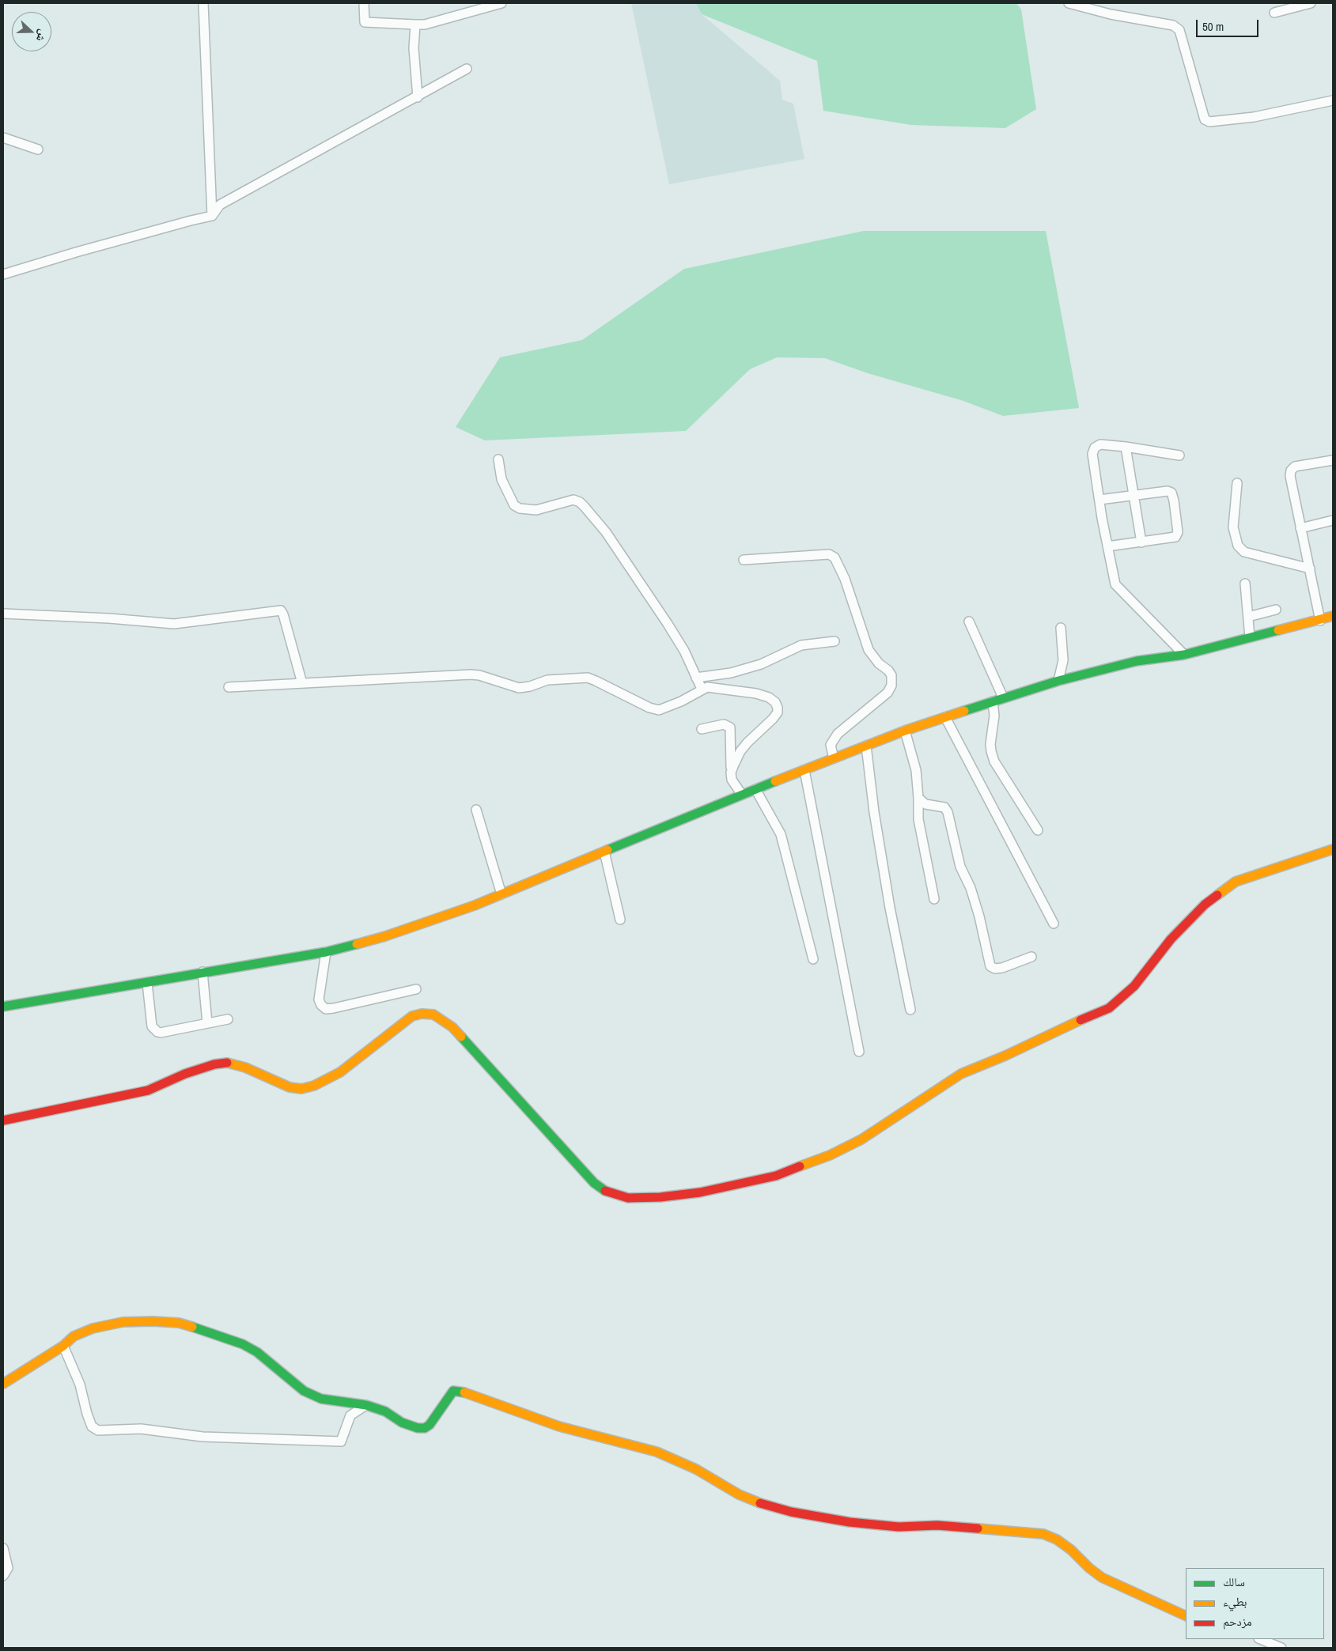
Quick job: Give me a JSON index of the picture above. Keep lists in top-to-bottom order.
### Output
{
  "legend": ["سالك", "بطيء", "مزدحم"],
  "scale_bar": "50 m",
  "north": "right"
}
